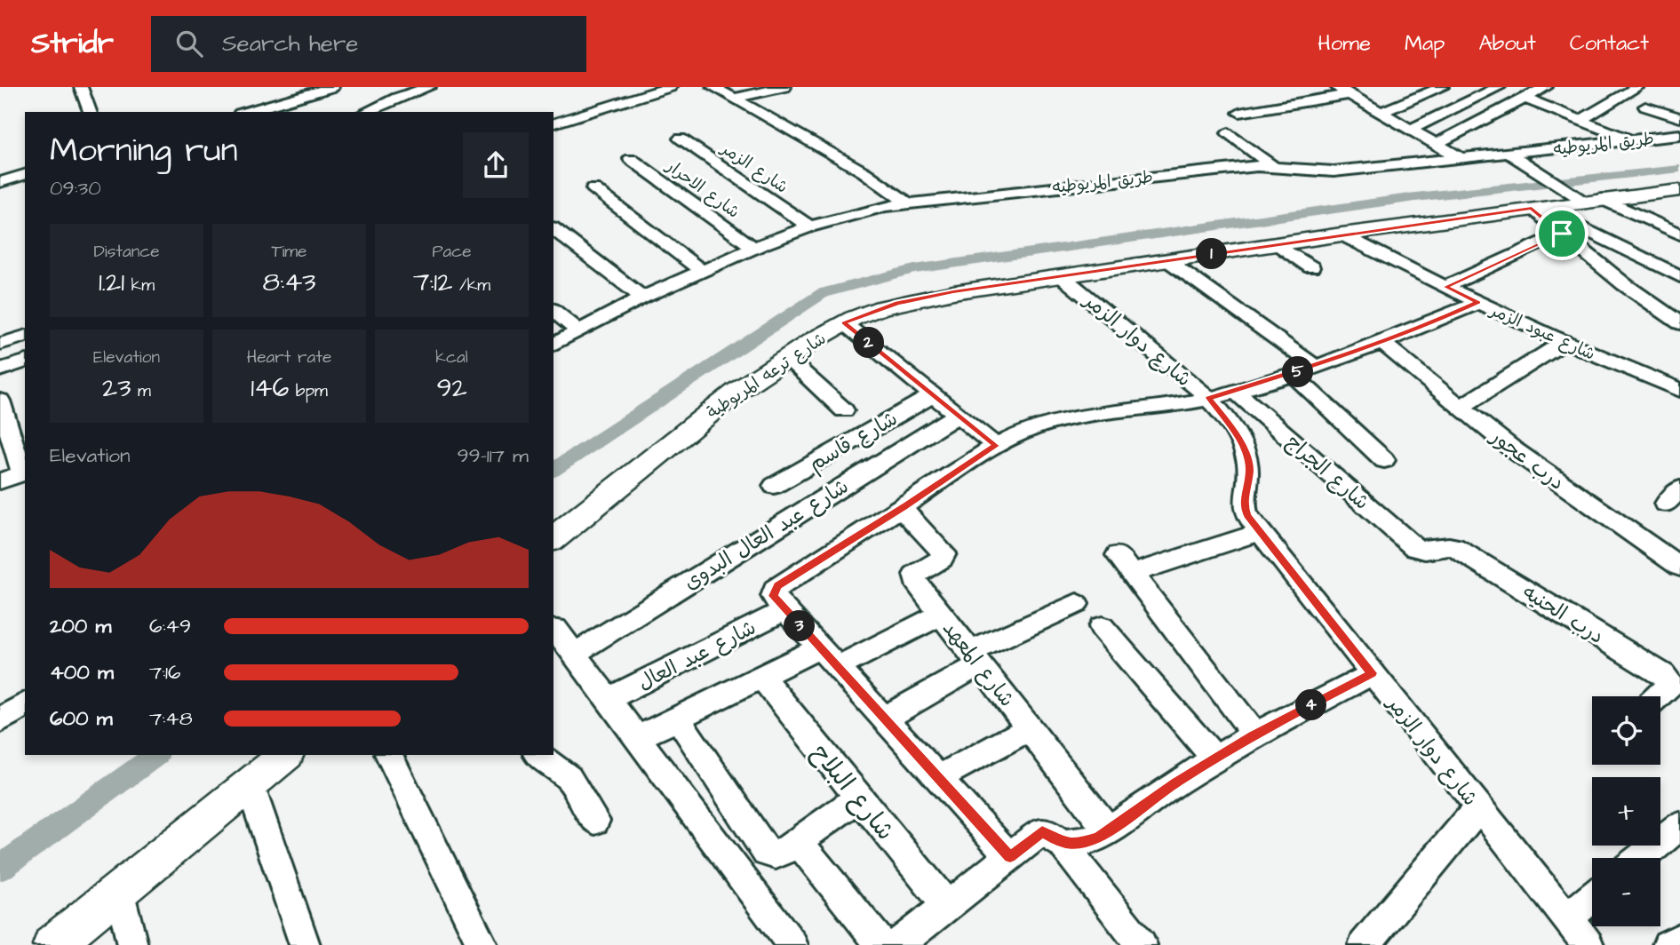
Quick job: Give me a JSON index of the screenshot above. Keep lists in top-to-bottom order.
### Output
{
  "streets": {
    "main road": ["شارع ترعه المريوطية"],
    "street": [
      "طريق المريوطيه",
      "شارع الزمر",
      "شارع الاحرار",
      "شارع عبود الزمر",
      "شارع دوار الزمر",
      "شارع قاسم",
      "درب عجور",
      "شارع الجراج",
      "شارع عبد العال البدوى",
      "درب الحنيه",
      "شارع عبد العال",
      "شارع المعهد",
      "شارع البلاح"
    ]
  },
  "crossings": [
    ["طريق المريوطيه", "شارع الزمر"],
    ["طريق المريوطيه", "شارع الاحرار"],
    ["شارع عبود الزمر", "شارع ترعه المريوطية"],
    ["شارع عبود الزمر", "شارع عبد العال"],
    ["شارع دوار الزمر", "شارع ترعه المريوطية"],
    ["شارع دوار الزمر", "شارع عبد العال"],
    ["درب عجور", "شارع عبد العال"],
    ["شارع الجراج", "درب الحنيه"],
    ["شارع الجراج", "شارع عبد العال"],
    ["شارع عبد العال", "شارع المعهد"]
  ],
  "page": {
    "header": "Stridr",
    "search": "Search here",
    "nav": [
      "Home",
      "Map",
      "About",
      "Contact"
    ],
    "heading": ["Morning run", "09:30"],
    "stats": [
      ["Distance", "1.21 km"],
      ["Time", "8:43"],
      ["Pace", "7:12 /km"],
      ["Elevation", "23 m"],
      ["Heart rate", "146 bpm"],
      ["kcal", "92"]
    ],
    "pins": [
      "1",
      "2",
      "5",
      "3",
      "4"
    ],
    "chart": ["Elevation", "99–117 m"],
    "list": [
      {
        "name": "200 m",
        "note": "6:49"
      },
      {
        "name": "400 m",
        "note": "7:16"
      },
      {
        "name": "600 m",
        "note": "7:48"
      }
    ],
    "map_buttons": ["+", "−"]
  }
}
